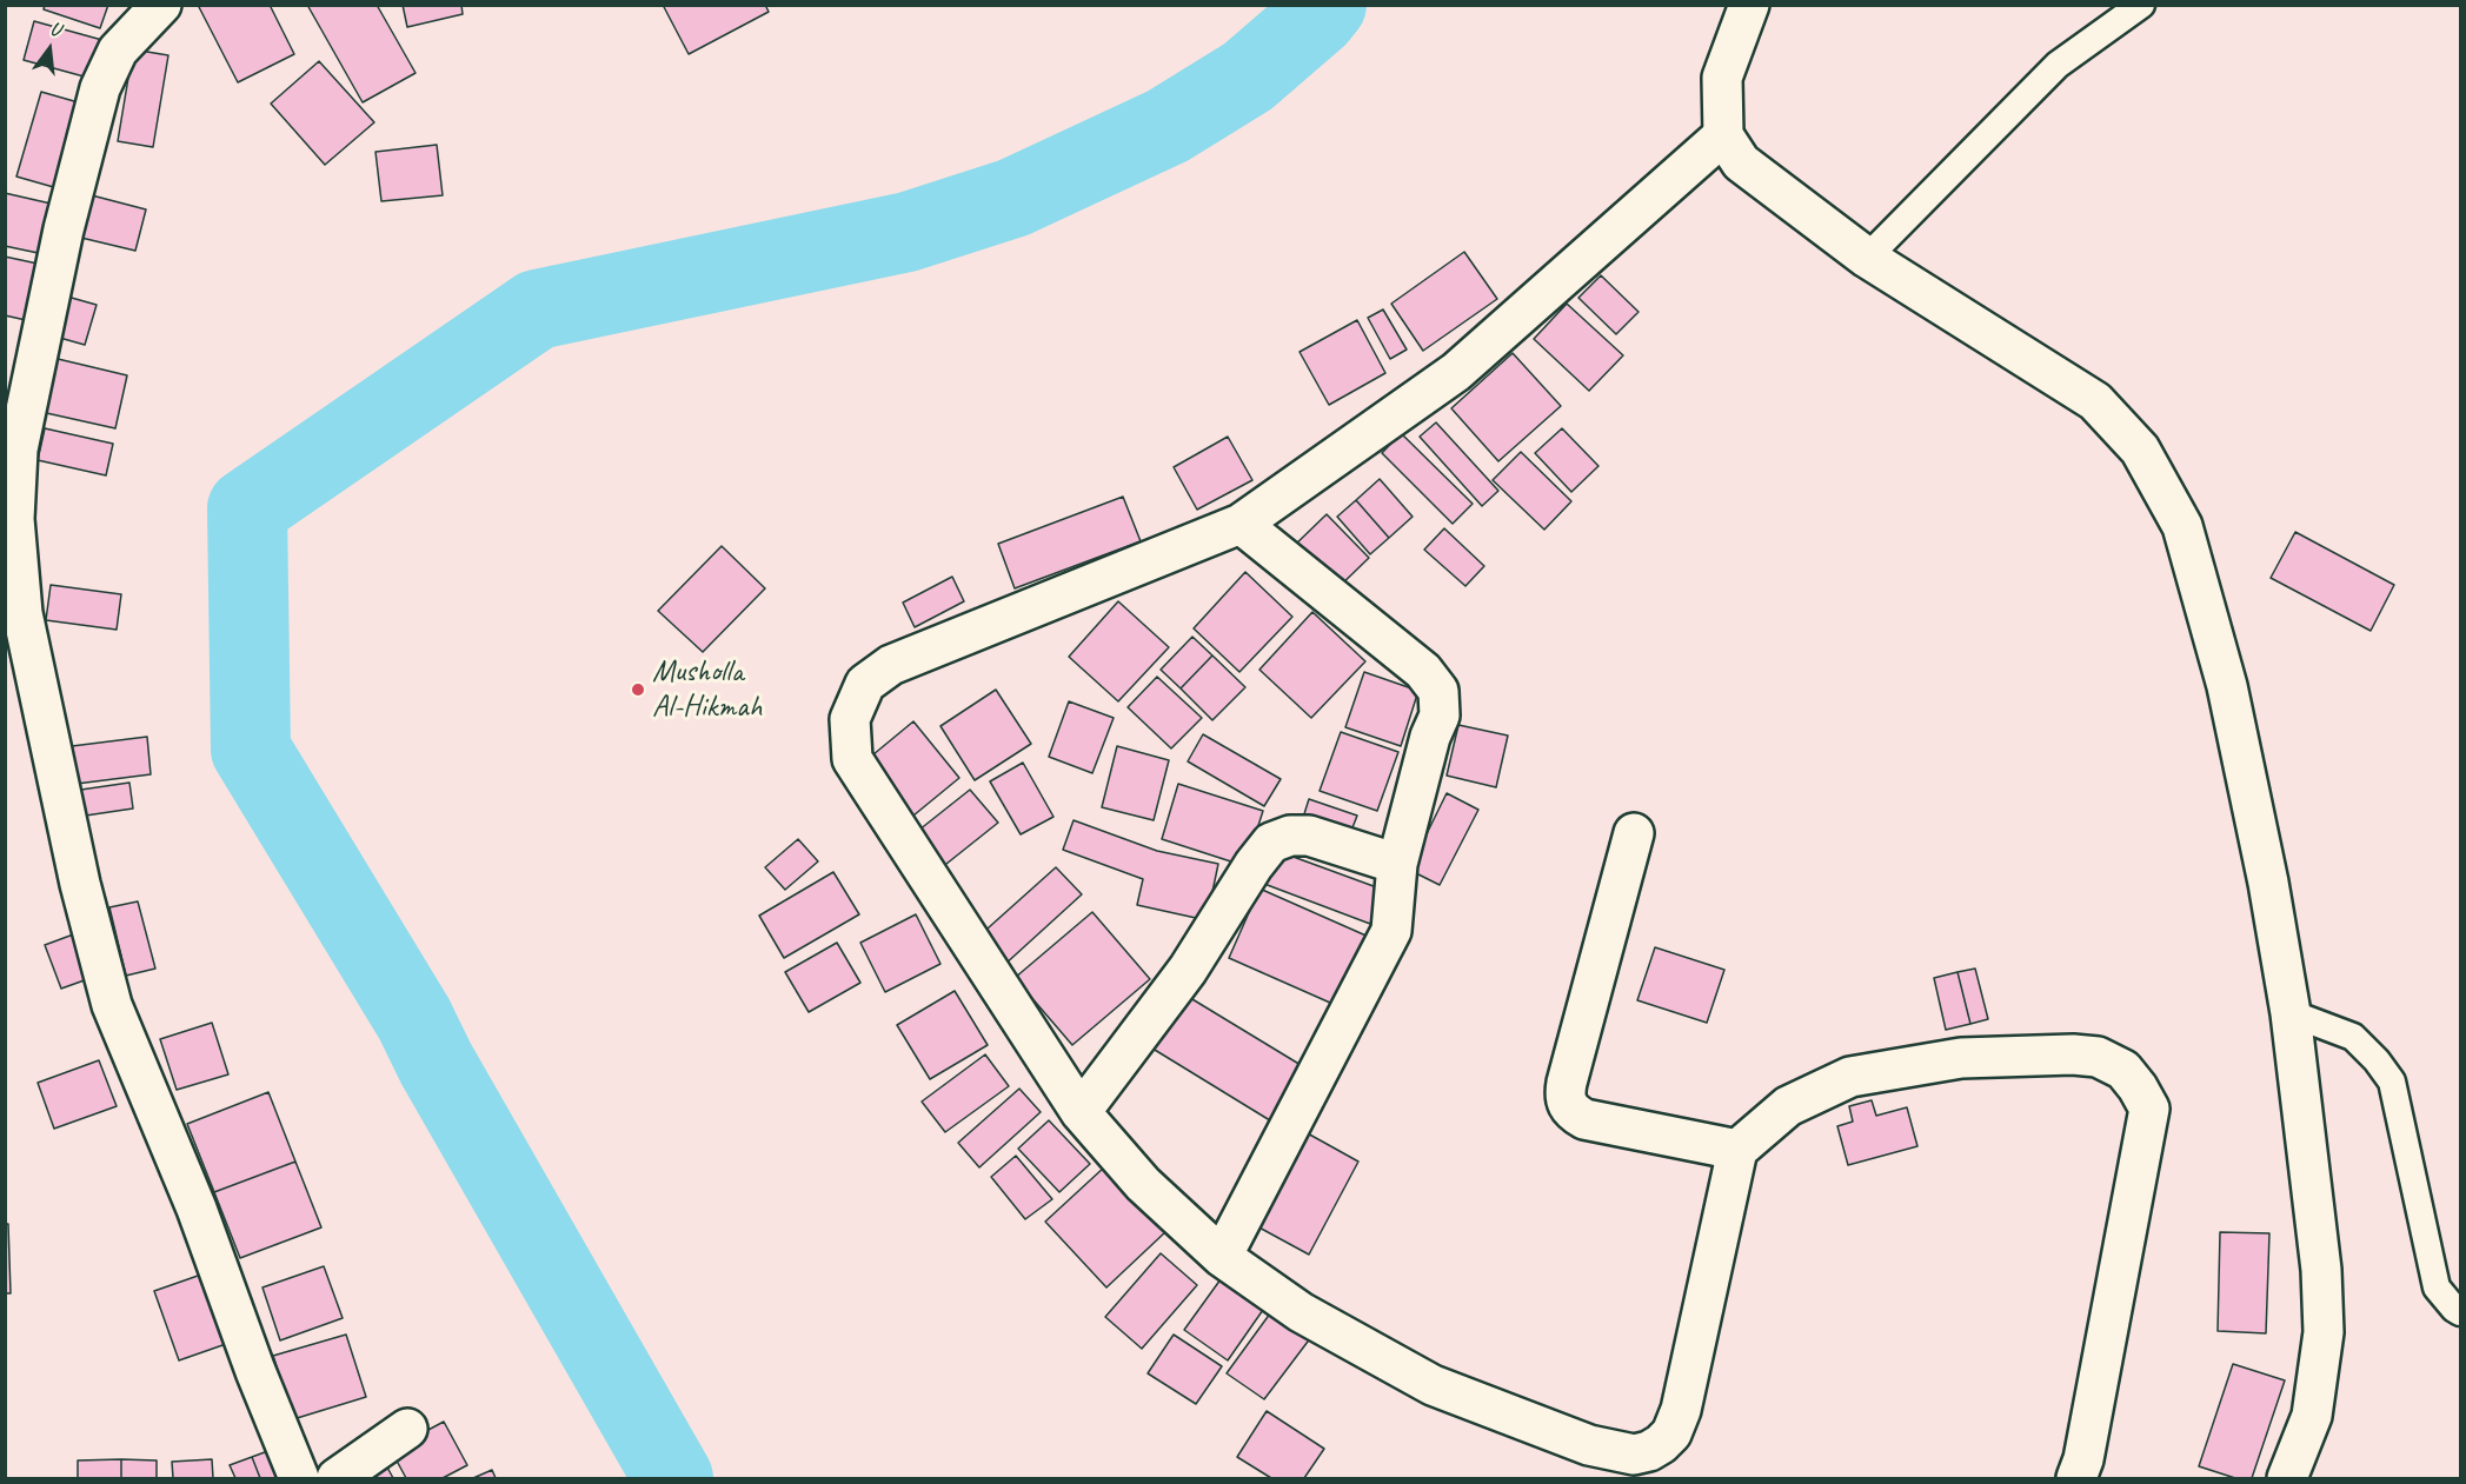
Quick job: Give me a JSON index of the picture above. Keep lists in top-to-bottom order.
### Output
{
  "places": ["Musholla Al-Hikmah"],
  "north": "top"
}
